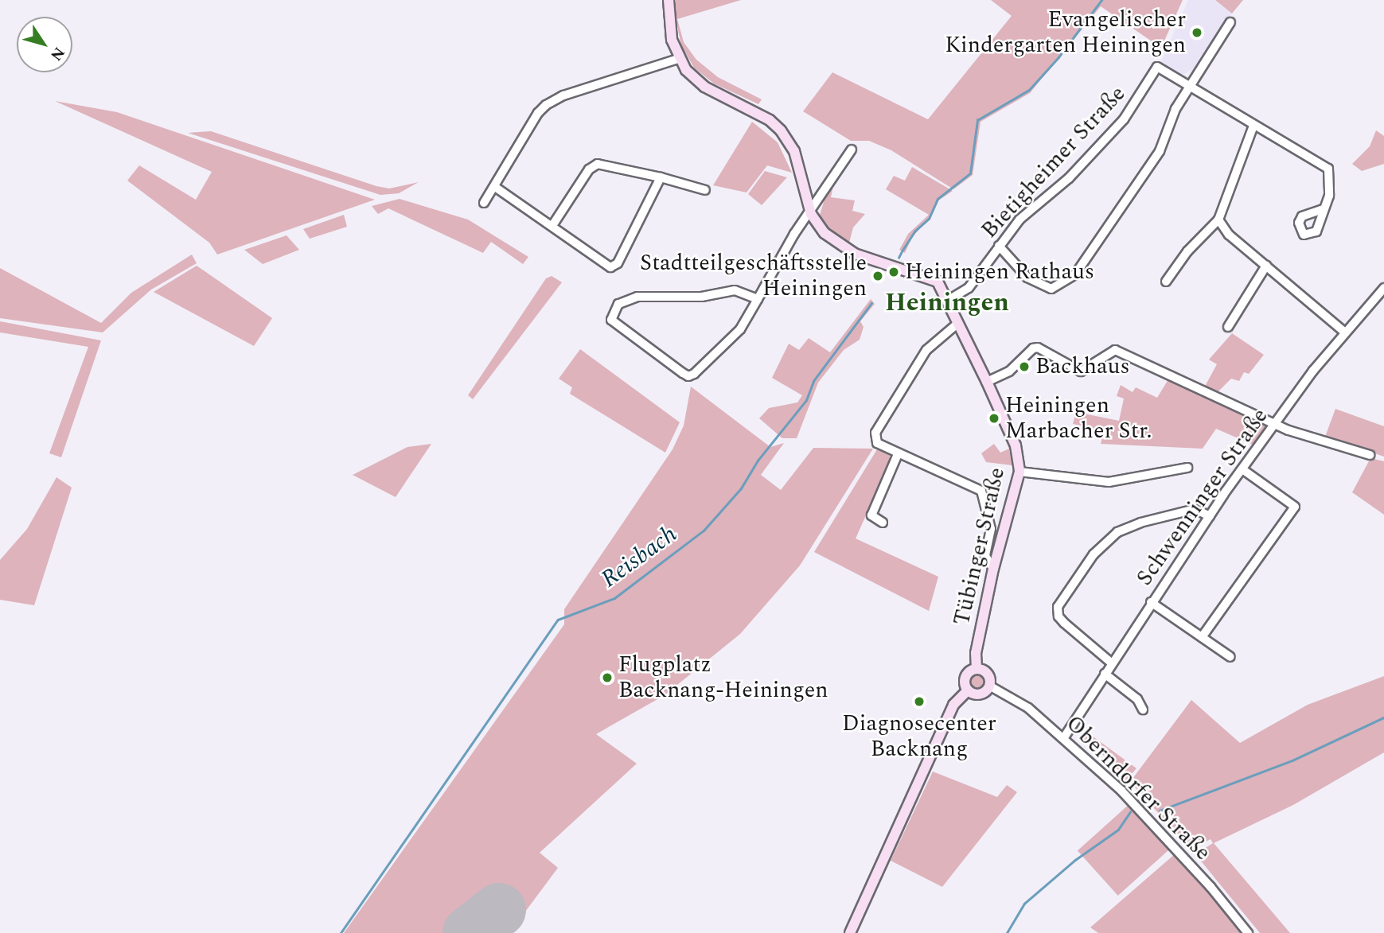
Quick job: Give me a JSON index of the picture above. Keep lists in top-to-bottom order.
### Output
{
  "streets": {
    "street": [
      "Bietigheimer Straße",
      "Schwenninger Straße",
      "Tübinger Straße",
      "Oberndorfer Straße"
    ]
  },
  "crossings": [
    ["Bietigheimer Straße", "Tübinger Straße"],
    ["Schwenninger Straße", "Oberndorfer Straße"],
    ["Tübinger Straße", "Oberndorfer Straße"]
  ],
  "districts": ["Heiningen"],
  "water": ["Reisbach"],
  "places": [
    "Evangelischer Kindergarten Heiningen",
    "Heiningen Rathaus",
    "Stadtteilgeschäftsstelle Heiningen",
    "Backhaus",
    "Heiningen Marbacher Str.",
    "Flugplatz Backnang-Heiningen",
    "Diagnosecenter Backnang"
  ],
  "north": "bottom right"
}
